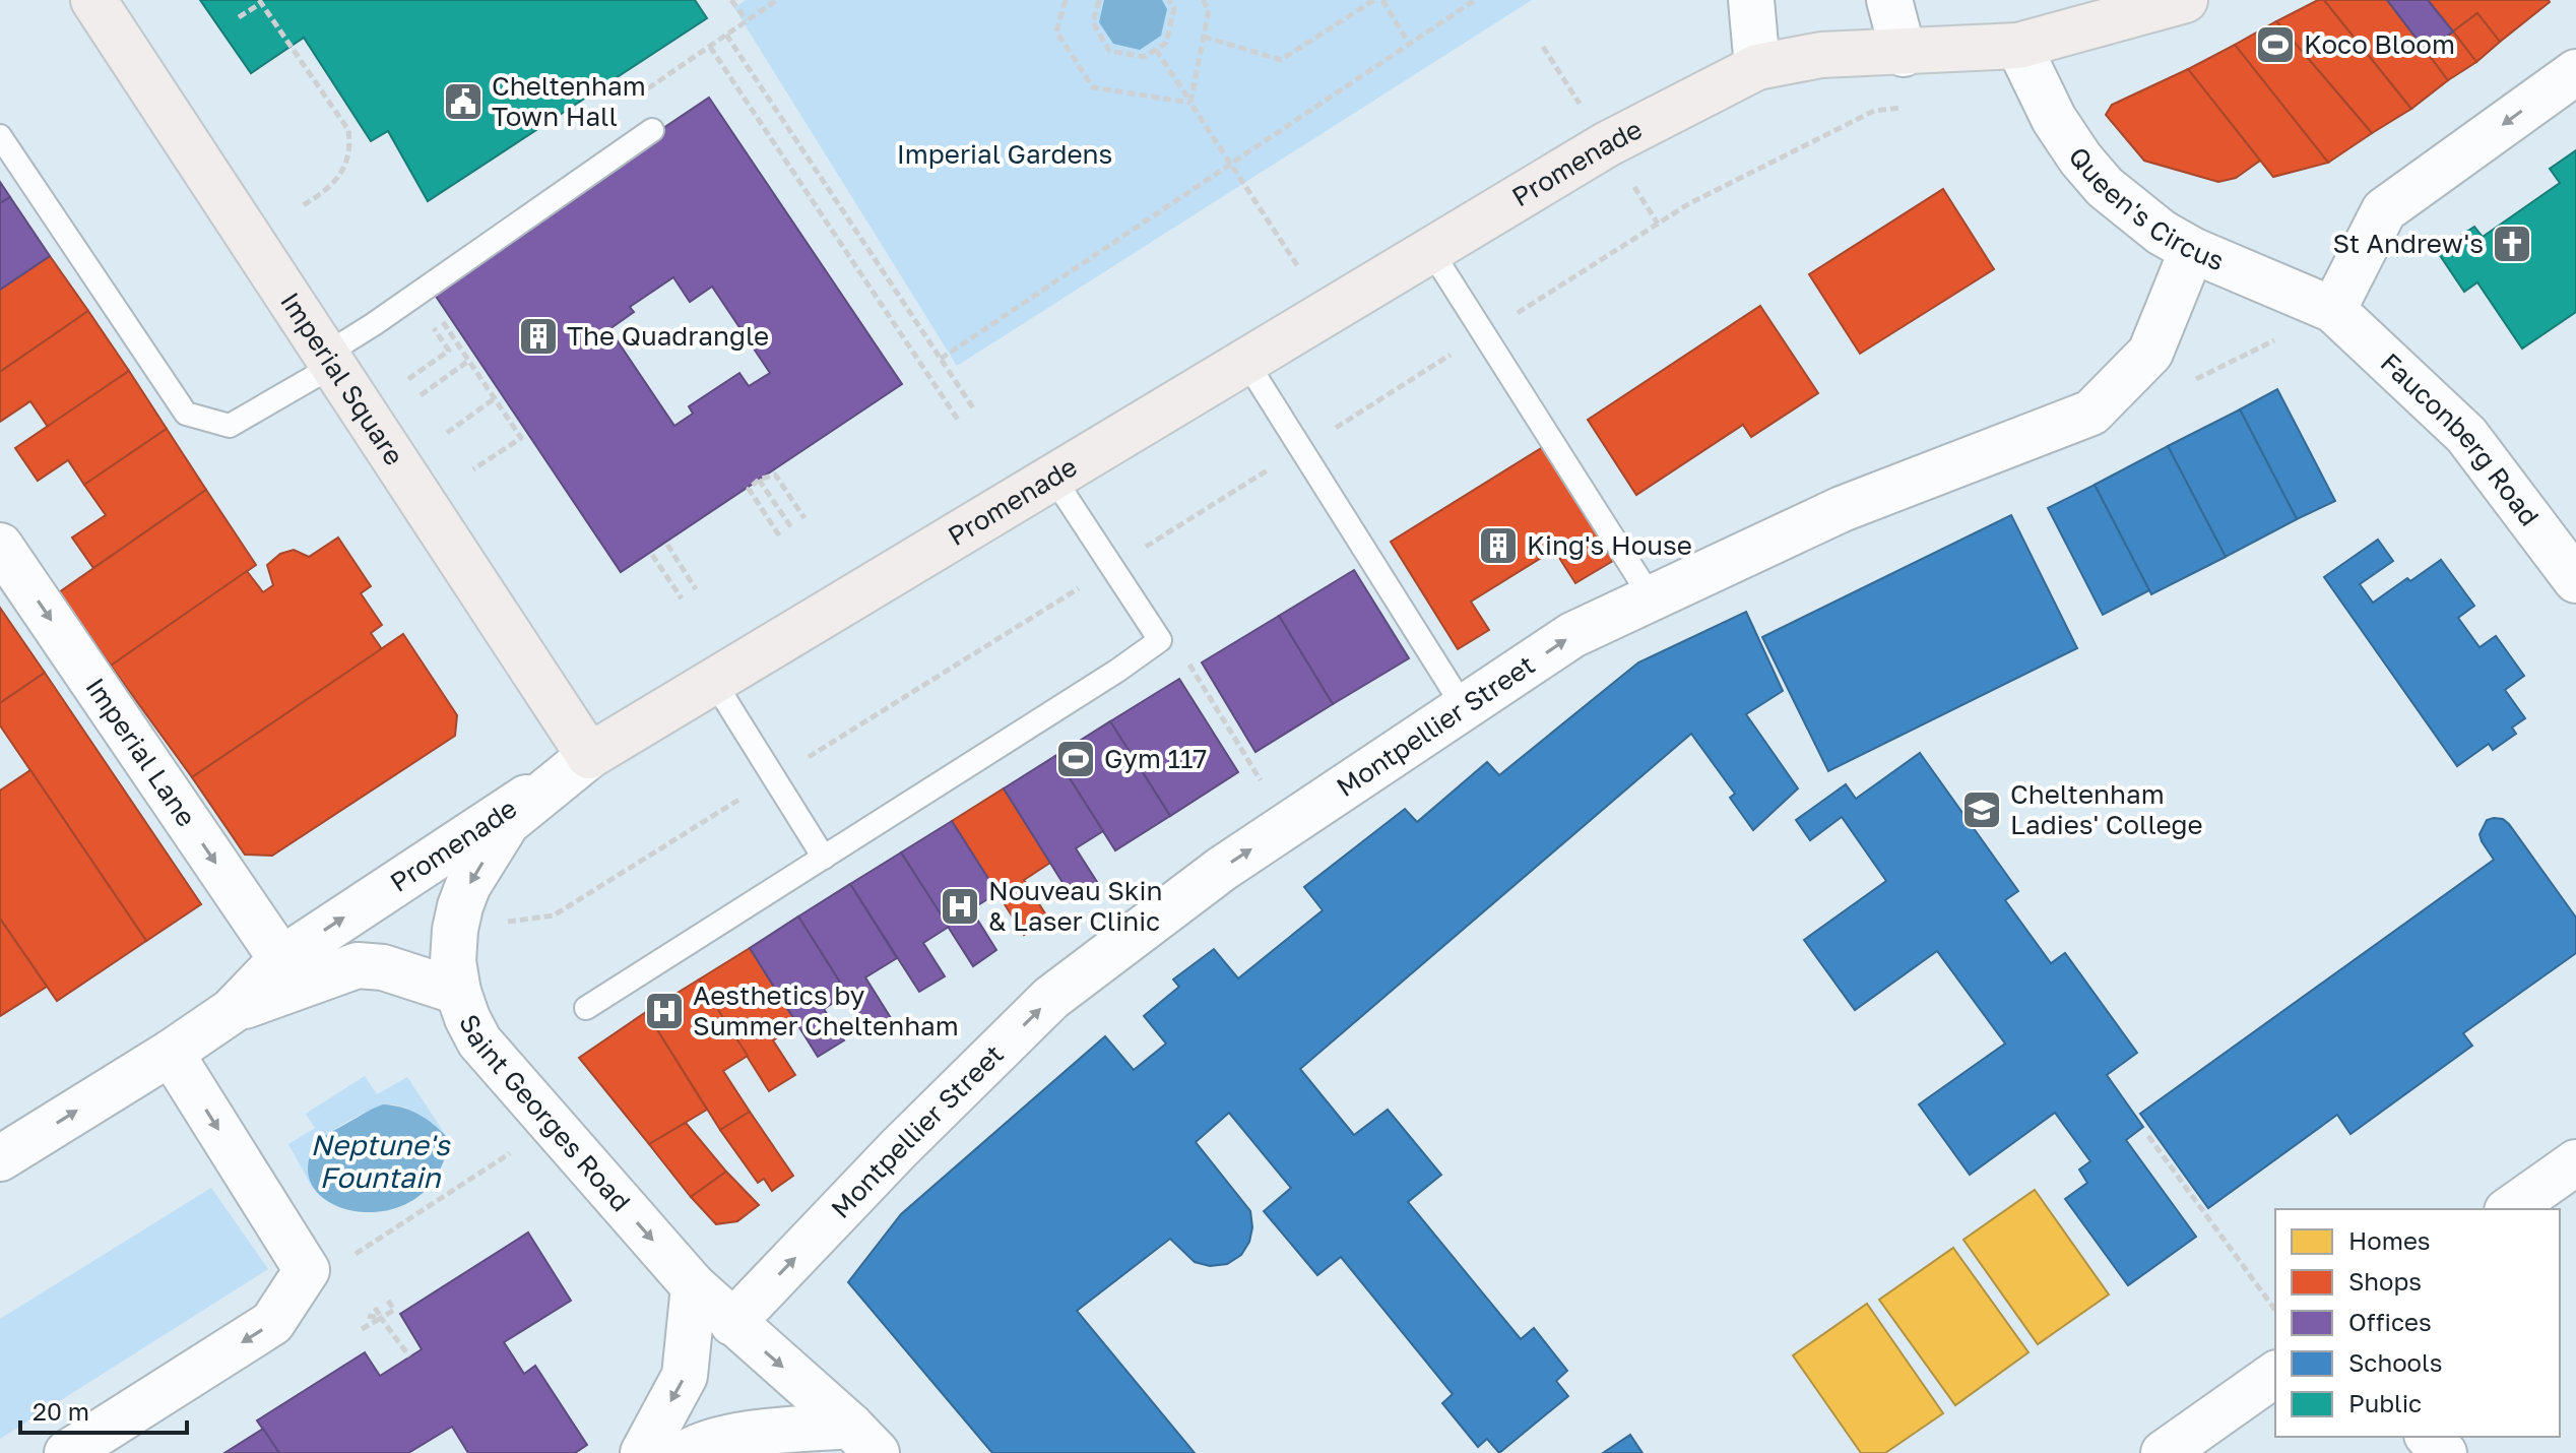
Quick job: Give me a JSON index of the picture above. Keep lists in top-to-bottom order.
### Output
{
  "streets": {
    "main road": ["Promenade", "Imperial Square"],
    "street": [
      "Queen's Circus",
      "Fauconberg Road",
      "Montpellier Street",
      "Imperial Lane",
      "Saint Georges Road"
    ]
  },
  "crossings": [
    ["Promenade", "Imperial Square"],
    ["Promenade", "Imperial Lane"],
    ["Promenade", "Saint Georges Road"],
    ["Queen's Circus", "Fauconberg Road"],
    ["Queen's Circus", "Montpellier Street"],
    ["Imperial Square", "Saint Georges Road"],
    ["Montpellier Street", "Saint Georges Road"]
  ],
  "one_way": ["Montpellier Street", "Imperial Lane"],
  "water": ["Neptune's Fountain"],
  "parks": ["Imperial Gardens"],
  "places": {
    "sports": ["Koco Bloom", "Gym 117"],
    "public building": ["Cheltenham Town Hall"],
    "church": ["St Andrew's"],
    "building": ["The Quadrangle", "King's House"],
    "school or university": ["Cheltenham Ladies' College"],
    "hospital": ["Nouveau Skin & Laser Clinic", "Aesthetics by Summer Cheltenham"]
  },
  "legend": [
    "Homes",
    "Shops",
    "Offices",
    "Schools",
    "Public"
  ],
  "scale_bar": "20 m"
}
